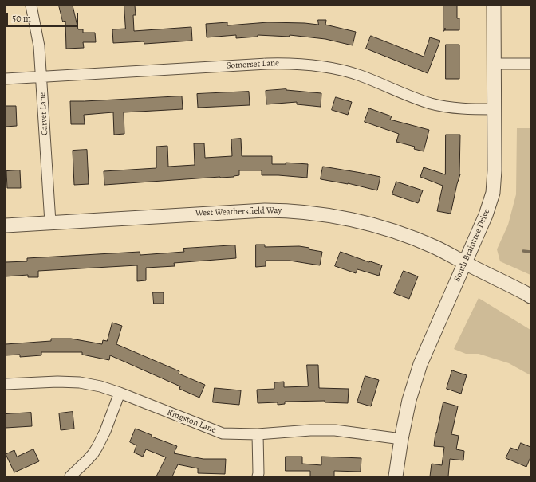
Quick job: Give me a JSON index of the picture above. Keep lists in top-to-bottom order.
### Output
{
  "streets": {
    "street": [
      "Somerset Lane",
      "Carver Lane",
      "West Weathersfield Way",
      "South Braintree Drive",
      "Kingston Lane"
    ]
  },
  "crossings": [
    ["Somerset Lane", "Carver Lane"],
    ["Somerset Lane", "South Braintree Drive"],
    ["Carver Lane", "West Weathersfield Way"],
    ["West Weathersfield Way", "South Braintree Drive"],
    ["South Braintree Drive", "Kingston Lane"]
  ],
  "scale_bar": "50 m"
}
